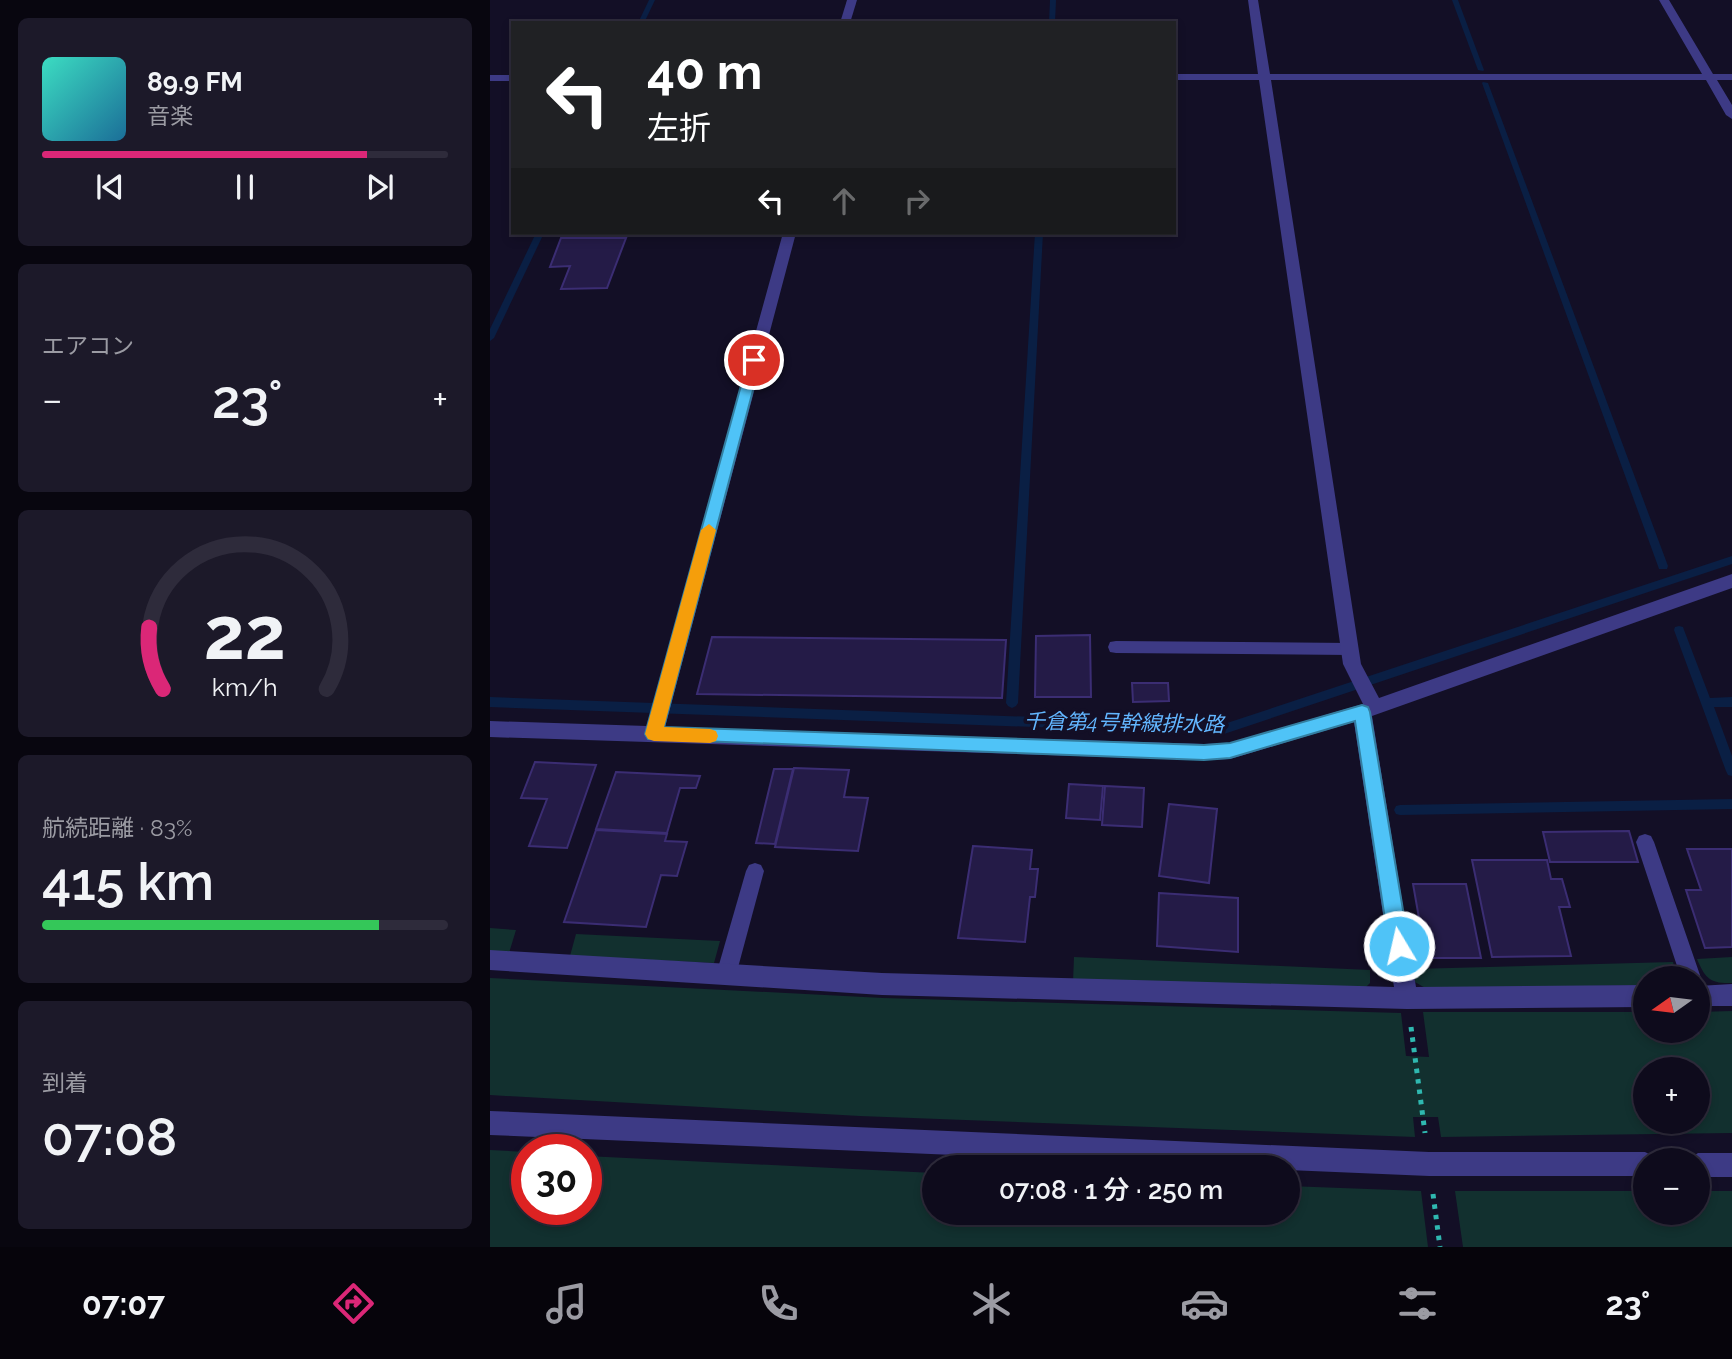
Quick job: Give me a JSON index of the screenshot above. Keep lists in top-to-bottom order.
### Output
{
  "water": ["千倉第4号幹線排水路"],
  "north": "left",
  "page": {
    "turn": ["40 m", "左折"],
    "song": ["89.9 FM", "音楽"],
    "tile": [
      "エアコン",
      ["航続距離 · 83%", "415 km"],
      ["到着", "07:08"]
    ],
    "heat": ["−", "23°", "+"],
    "map_buttons": ["+", "−"],
    "limit": "30",
    "trip": "07:08 · 1 分 · 250 m",
    "tabs": ["07:07", "23°"],
    "gauge": ["22", "km/h"]
  }
}
